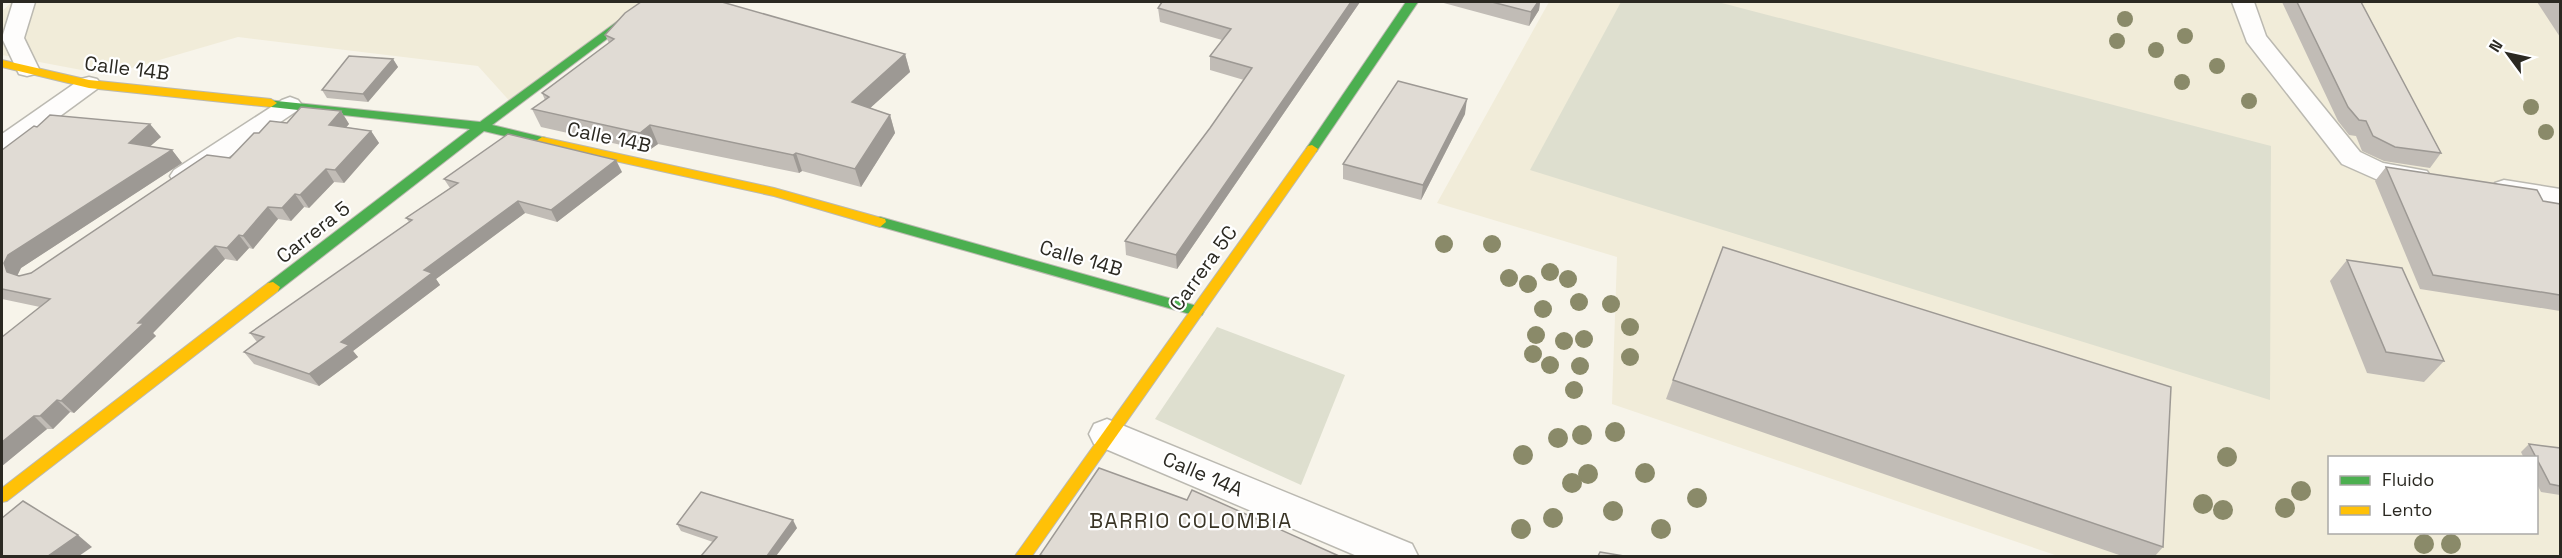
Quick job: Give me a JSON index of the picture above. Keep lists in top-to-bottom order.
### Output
{
  "streets": {
    "street": [
      "Calle 14B",
      "Carrera 5",
      "Carrera 5C",
      "Calle 14A"
    ]
  },
  "crossings": [
    ["Calle 14B", "Carrera 5"],
    ["Calle 14B", "Carrera 5C"],
    ["Carrera 5C", "Calle 14A"]
  ],
  "districts": ["BARRIO COLOMBIA"],
  "legend": ["Fluido", "Lento"],
  "north": "top left"
}
